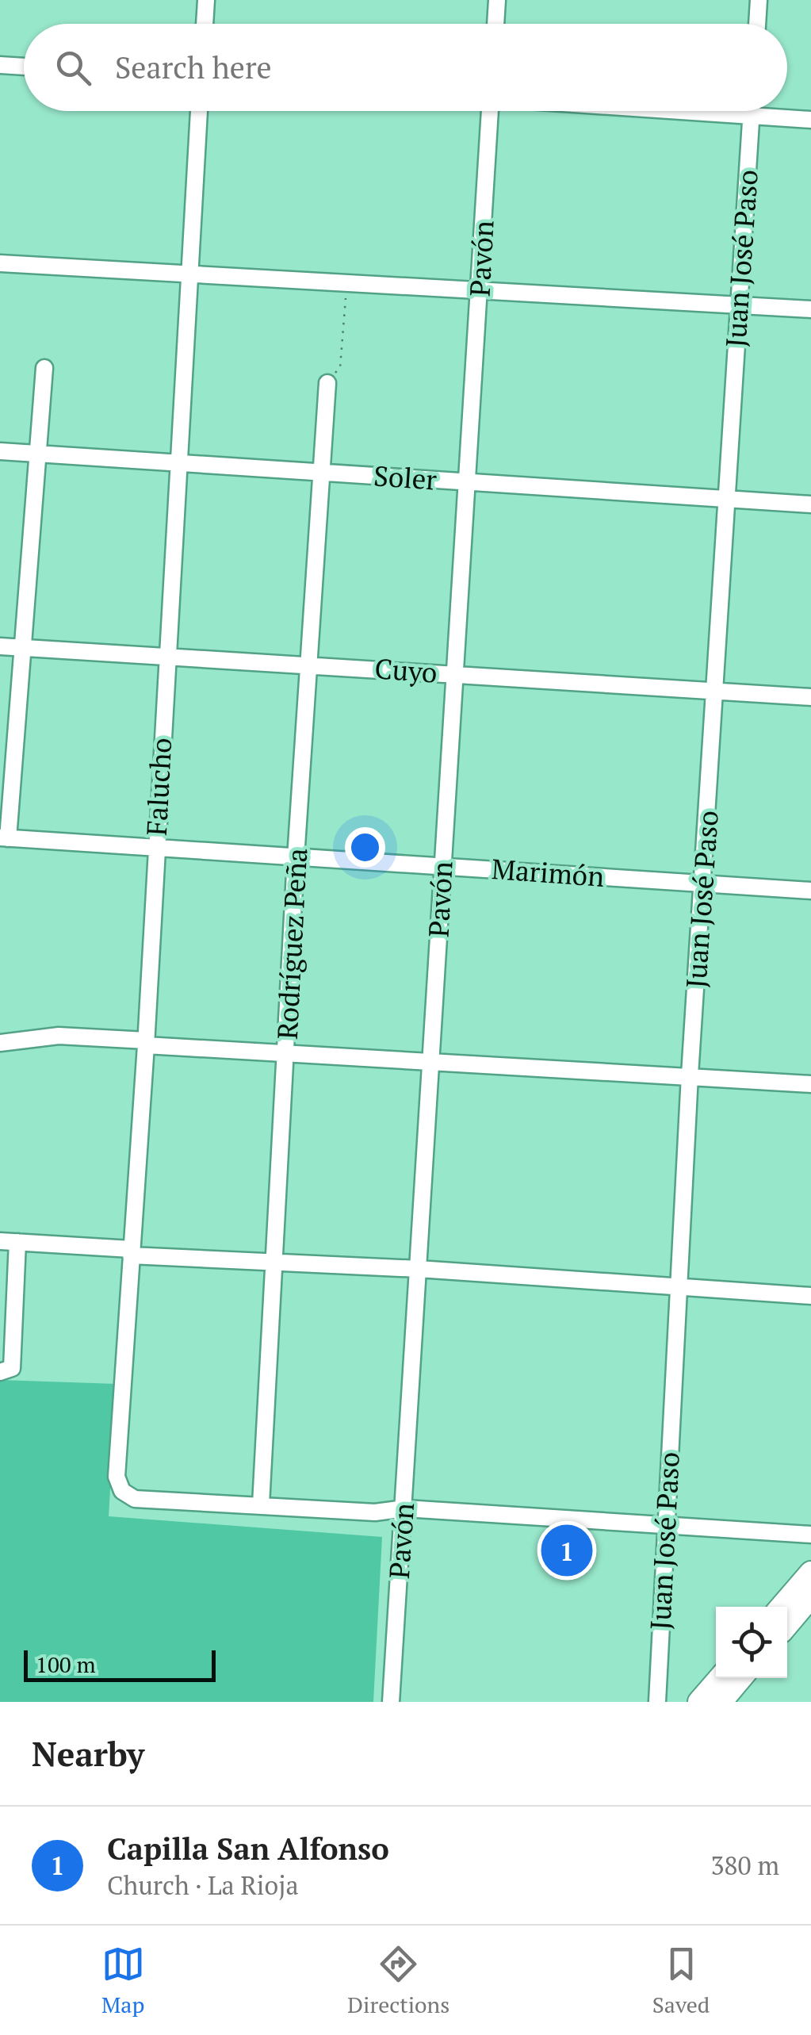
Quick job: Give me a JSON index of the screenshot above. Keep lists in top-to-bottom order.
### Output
{
  "streets": {
    "street": [
      "Pavón",
      "Juan José Paso",
      "Soler",
      "Cuyo",
      "Falucho",
      "Marimón",
      "Rodríguez Peña"
    ]
  },
  "crossings": [
    ["Pavón", "Soler"],
    ["Pavón", "Cuyo"],
    ["Pavón", "Marimón"],
    ["Juan José Paso", "Soler"],
    ["Juan José Paso", "Cuyo"],
    ["Juan José Paso", "Marimón"],
    ["Soler", "Falucho"],
    ["Soler", "Rodríguez Peña"],
    ["Cuyo", "Falucho"],
    ["Cuyo", "Rodríguez Peña"],
    ["Falucho", "Marimón"],
    ["Falucho", "Rodríguez Peña"],
    ["Marimón", "Rodríguez Peña"]
  ],
  "scale_bar": "100 m",
  "page": {
    "search": "Search here",
    "pins": "1",
    "scale": "100 m",
    "heading": "Nearby",
    "list": [
      {
        "mark": "1",
        "name": "Capilla San Alfonso",
        "note": "Church · La Rioja",
        "value": "380 m"
      }
    ],
    "nav": ["Map", "Directions", "Saved"]
  }
}
